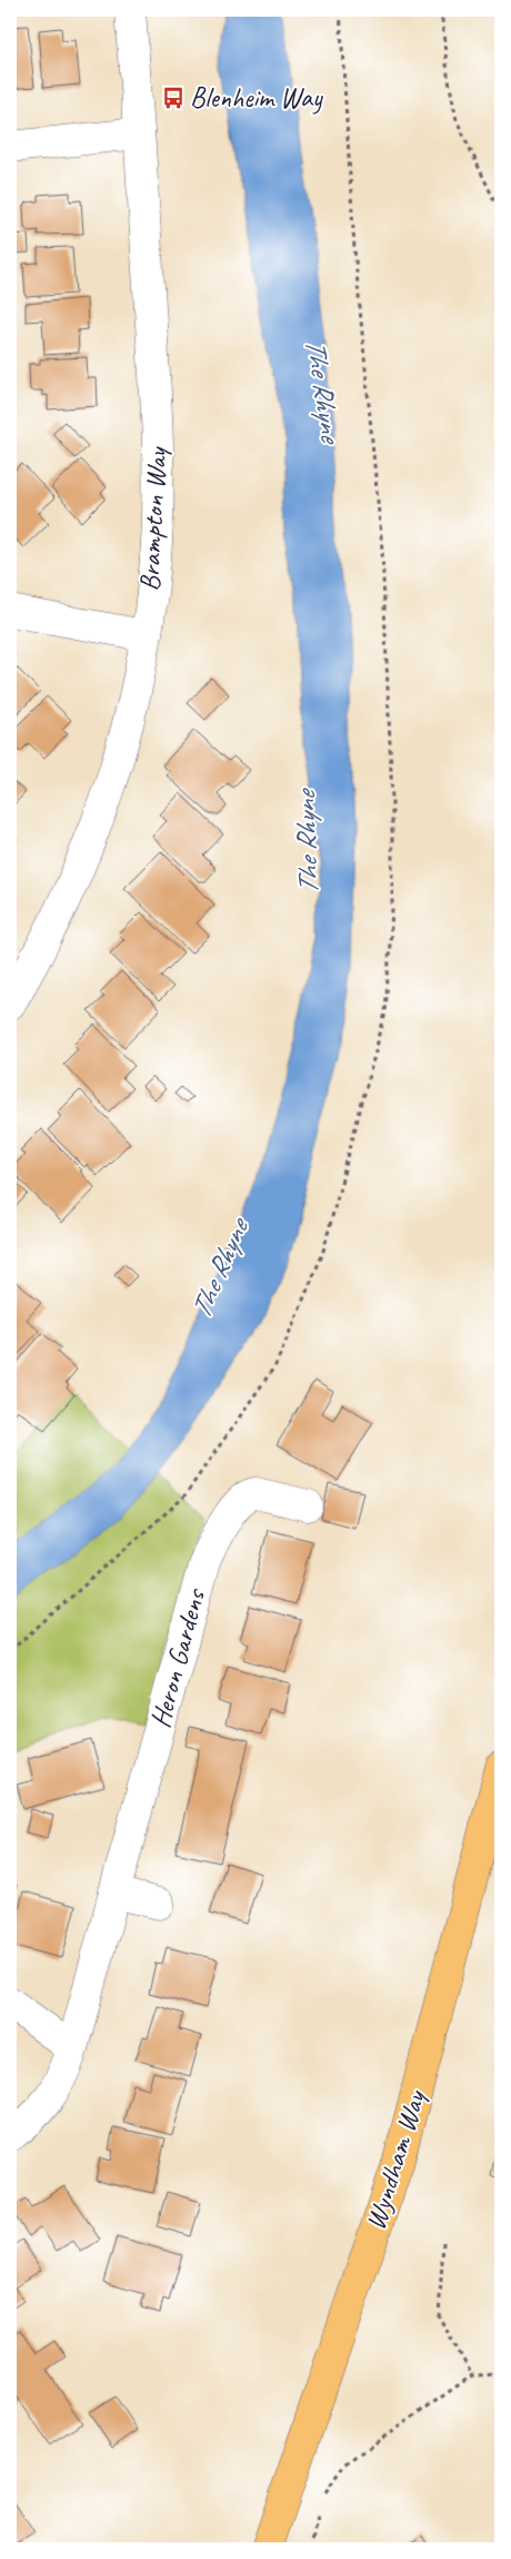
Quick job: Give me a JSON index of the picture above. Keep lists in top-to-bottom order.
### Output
{
  "streets": {
    "main road": ["Wyndham Way"],
    "street": ["Brampton Way", "Heron Gardens"]
  },
  "water": ["The Rhyne"],
  "places": {
    "bus stop": ["Blenheim Way"]
  }
}
